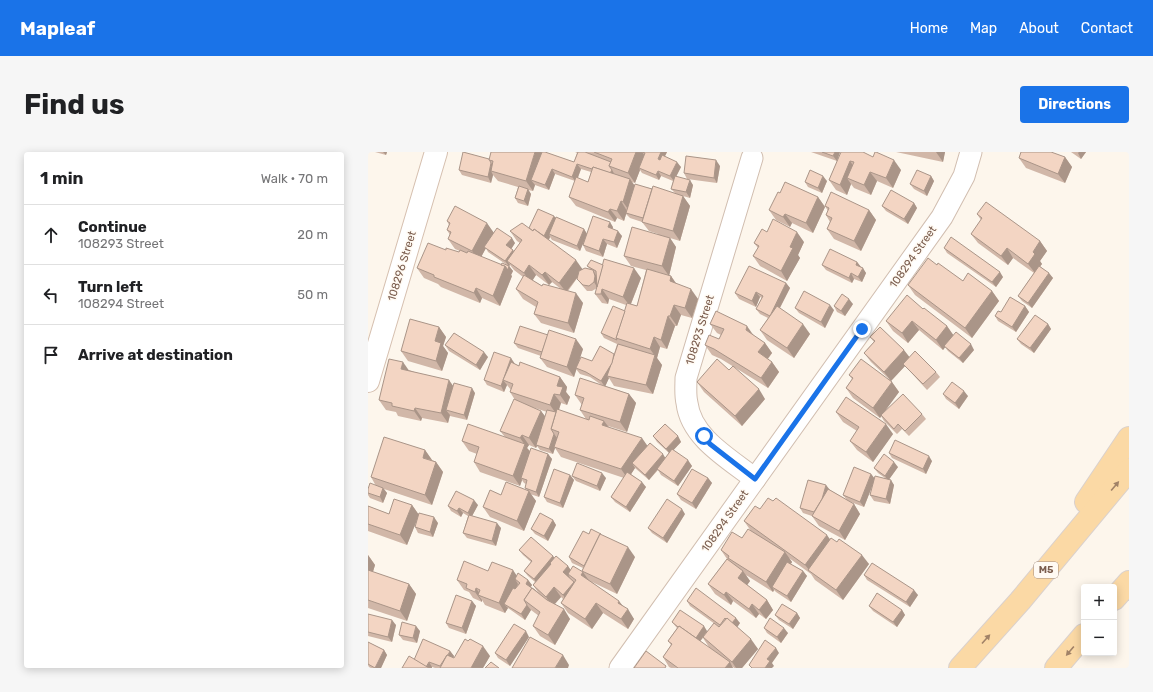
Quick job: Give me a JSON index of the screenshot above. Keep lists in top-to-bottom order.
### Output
{
  "streets": {
    "main road": ["M5"],
    "street": ["108294 Street", "108296 Street", "108293 Street"]
  },
  "crossings": [
    ["108294 Street", "108293 Street"]
  ],
  "page": {
    "header": "Mapleaf",
    "nav": [
      "Home",
      "Map",
      "About",
      "Contact"
    ],
    "buttons": "Directions",
    "title": "Find us",
    "heading": ["1 min", "Walk · 70 m"],
    "list": [
      ["Continue", "108293 Street", "20 m"],
      ["Turn left", "108294 Street", "50 m"],
      "Arrive at destination"
    ],
    "map_buttons": ["+", "−"]
  }
}
